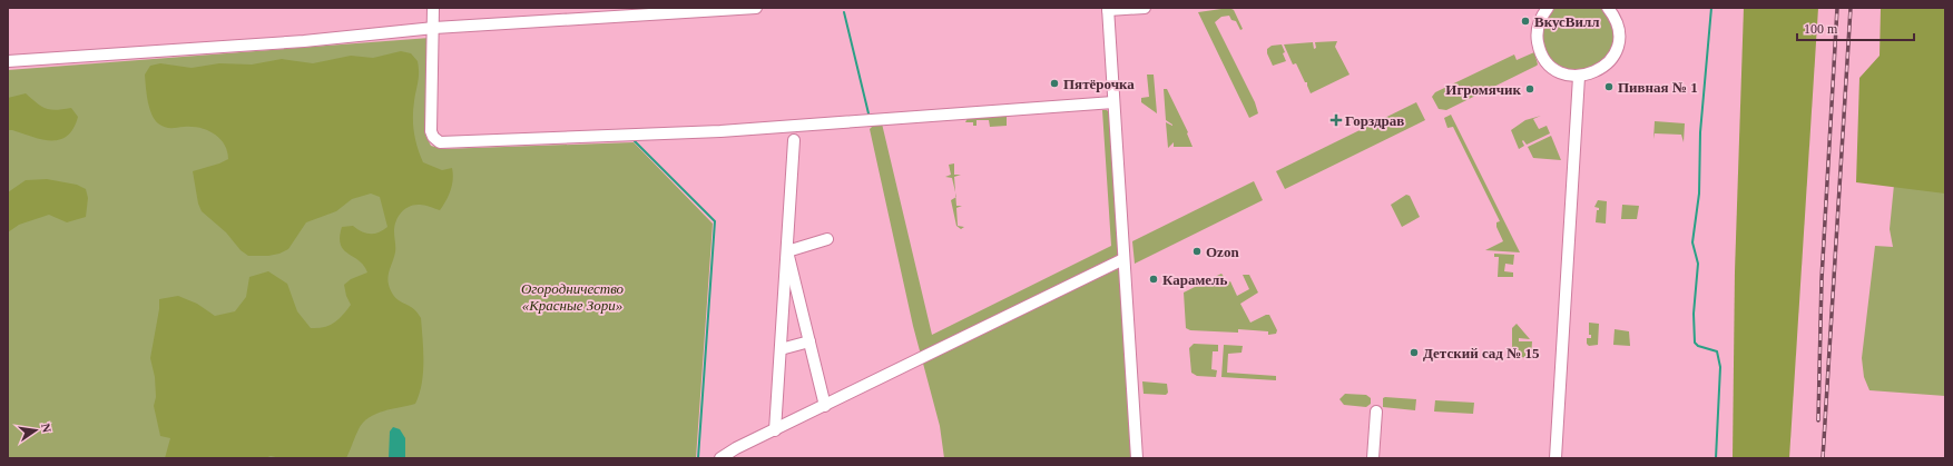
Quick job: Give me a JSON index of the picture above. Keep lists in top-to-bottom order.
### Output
{
  "parks": ["Огородничество «Красные Зори»"],
  "places": {
    "other": [
      "ВкусВилл",
      "Пятёрочка",
      "Пивная № 1",
      "Игромячик",
      "Ozon",
      "Карамель",
      "Детский сад № 15"
    ],
    "health": ["Горздрав"]
  },
  "scale_bar": "100 m",
  "north": "right"
}
